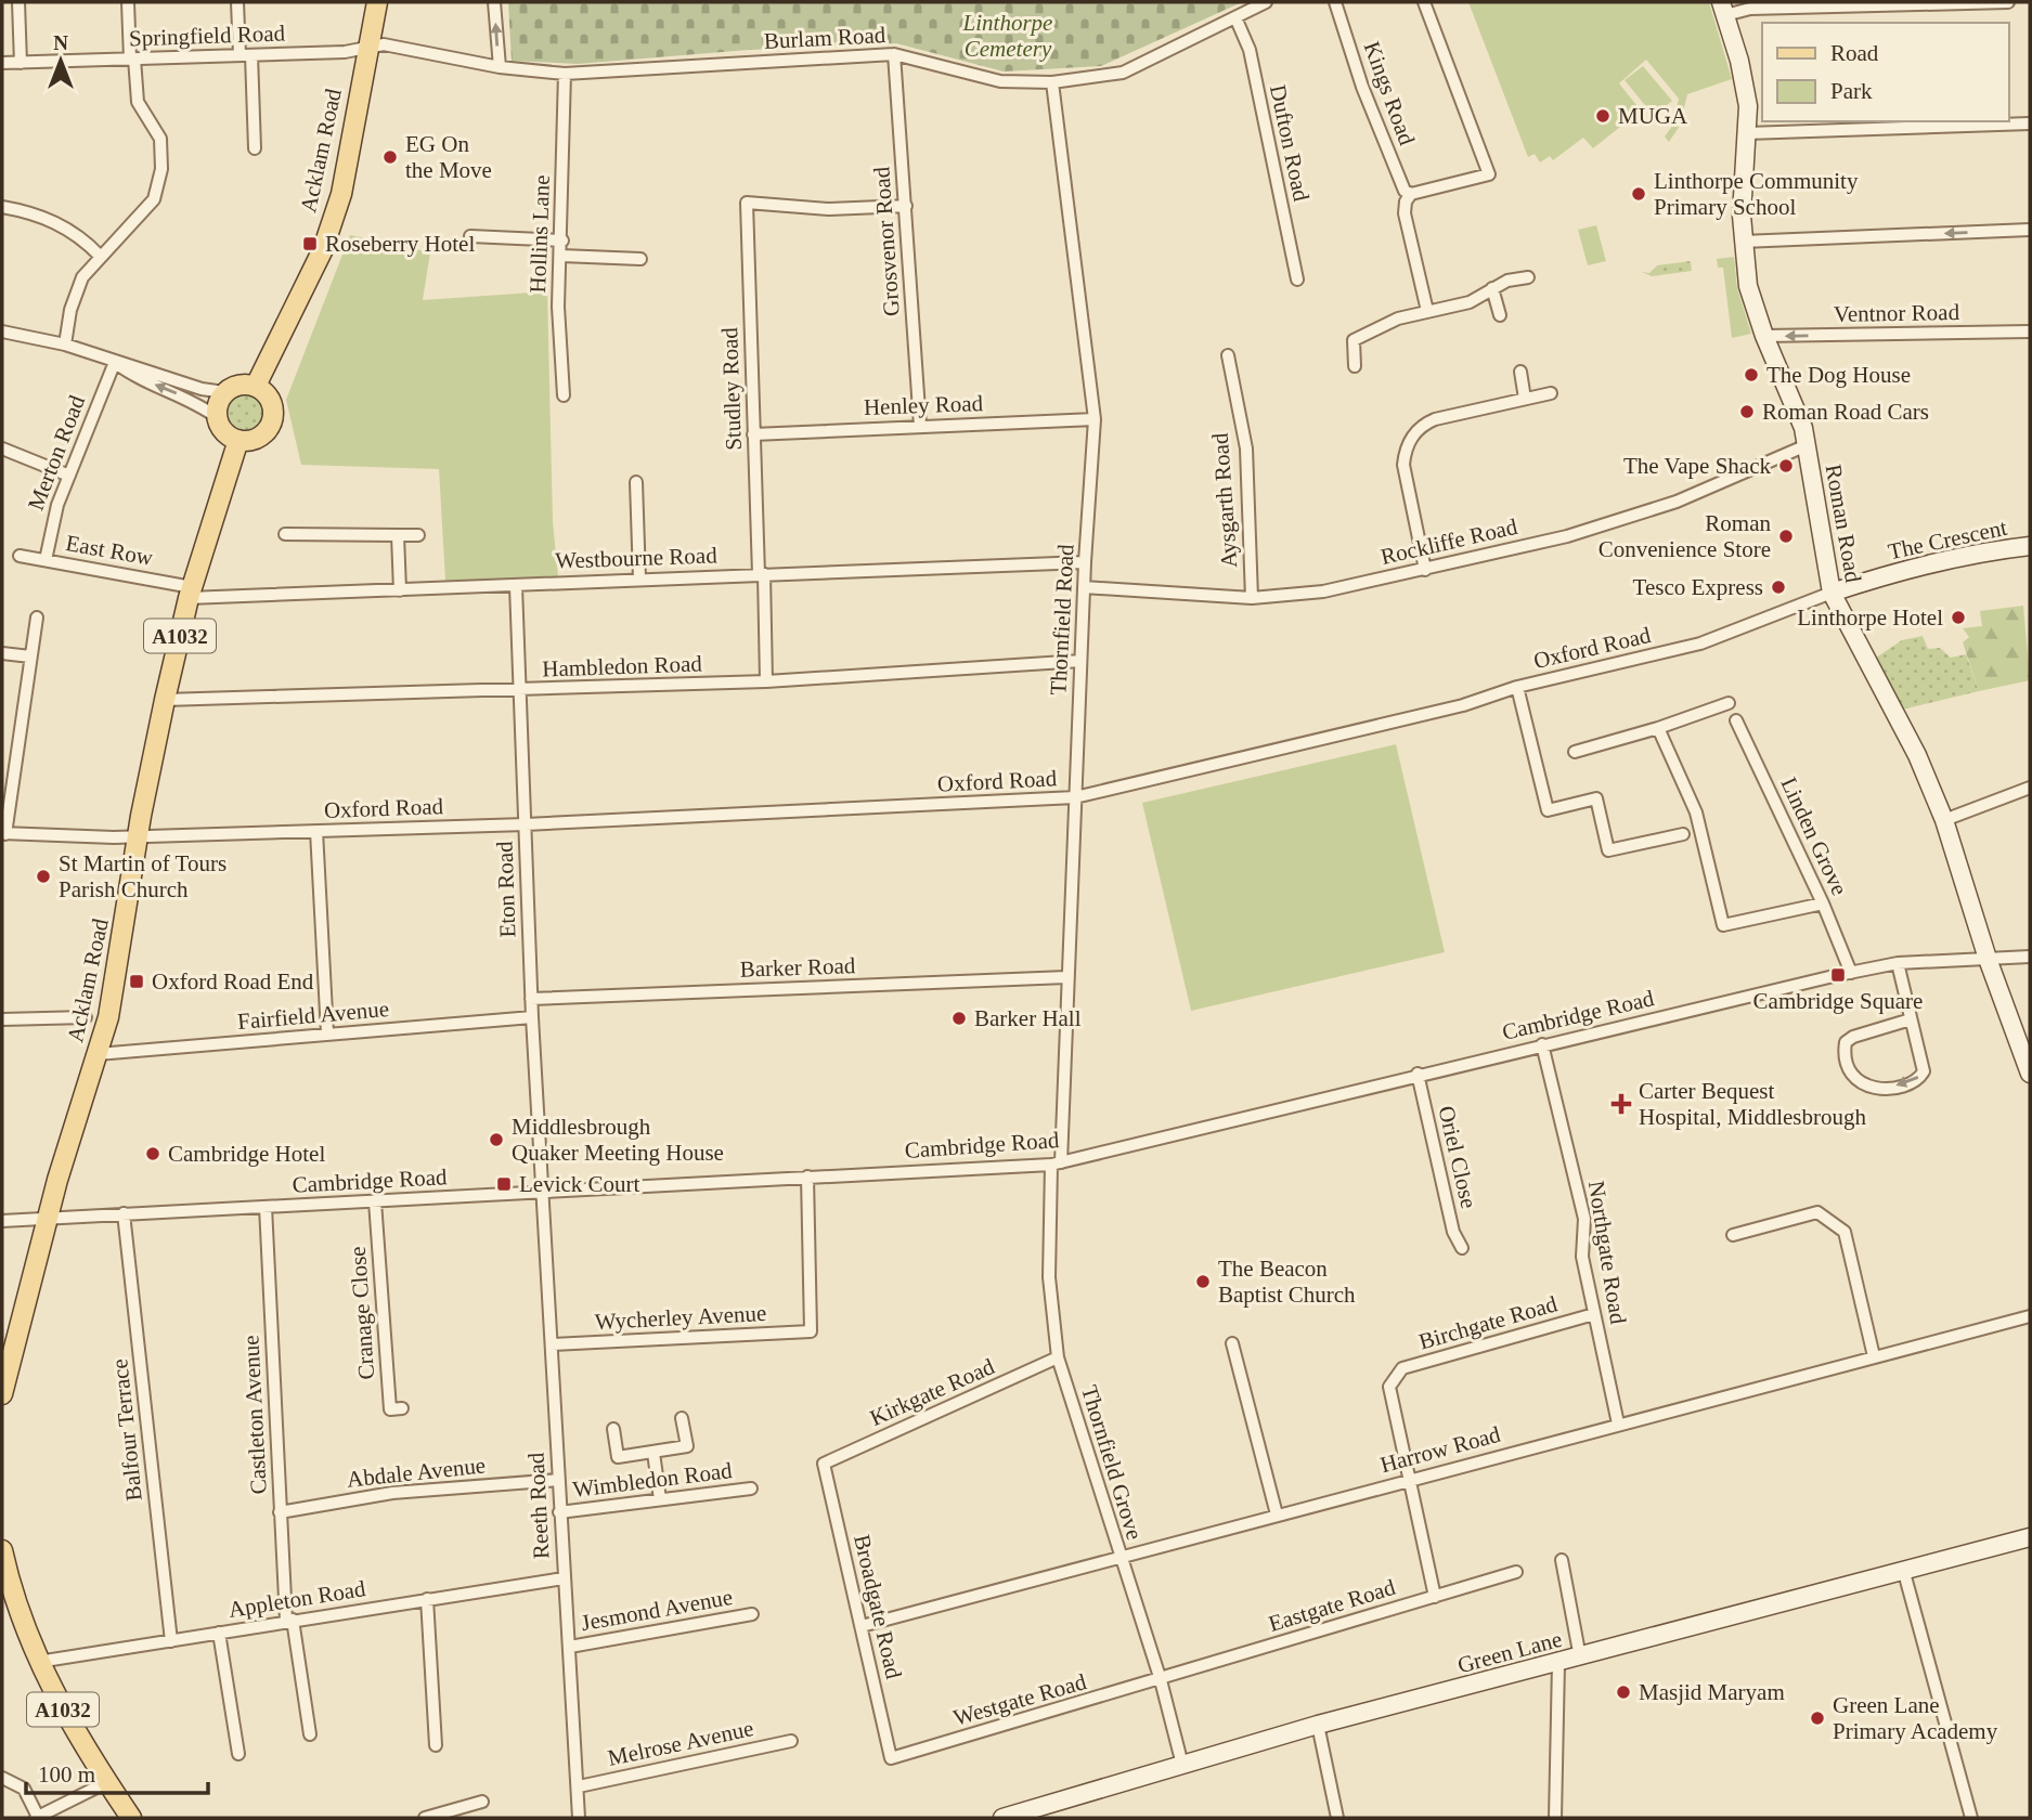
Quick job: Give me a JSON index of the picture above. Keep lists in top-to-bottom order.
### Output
{
  "streets": {
    "main road": ["Acklam Road", "A1032"],
    "street": [
      "Springfield Road",
      "Burlam Road",
      "Kings Road",
      "Dufton Road",
      "Hollins Lane",
      "Grosvenor Road",
      "Ventnor Road",
      "Studley Road",
      "Henley Road",
      "Merton Road",
      "Aysgarth Road",
      "Roman Road",
      "The Crescent",
      "Rockliffe Road",
      "East Row",
      "Westbourne Road",
      "Thornfield Road",
      "Oxford Road",
      "Hambledon Road",
      "Linden Grove",
      "Eton Road",
      "Barker Road",
      "Fairfield Avenue",
      "Cambridge Road",
      "Oriel Close",
      "Northgate Road",
      "Cranage Close",
      "Wycherley Avenue",
      "Birchgate Road",
      "Kirkgate Road",
      "Castleton Avenue",
      "Balfour Terrace",
      "Harrow Road",
      "Thornfield Grove",
      "Abdale Avenue",
      "Wimbledon Road",
      "Reeth Road",
      "Appleton Road",
      "Eastgate Road",
      "Broadgate Road",
      "Jesmond Avenue",
      "Green Lane",
      "Westgate Road",
      "Melrose Avenue"
    ]
  },
  "crossings": [
    ["Springfield Road", "Burlam Road"],
    ["Springfield Road", "Acklam Road"],
    ["Burlam Road", "Dufton Road"],
    ["Burlam Road", "Acklam Road"],
    ["Burlam Road", "Hollins Lane"],
    ["Burlam Road", "Grosvenor Road"],
    ["Burlam Road", "Thornfield Road"],
    ["Acklam Road", "East Row"],
    ["Acklam Road", "Westbourne Road"],
    ["Acklam Road", "Oxford Road"],
    ["Acklam Road", "Hambledon Road"],
    ["Acklam Road", "Fairfield Avenue"],
    ["Acklam Road", "Cambridge Road"],
    ["Grosvenor Road", "Studley Road"],
    ["Grosvenor Road", "Henley Road"],
    ["Ventnor Road", "Roman Road"],
    ["Studley Road", "Henley Road"],
    ["Studley Road", "Westbourne Road"],
    ["Studley Road", "Hambledon Road"],
    ["Henley Road", "Thornfield Road"],
    ["Merton Road", "East Row"],
    ["Aysgarth Road", "Rockliffe Road"],
    ["Roman Road", "The Crescent"],
    ["Roman Road", "Rockliffe Road"],
    ["Roman Road", "Oxford Road"],
    ["Roman Road", "Cambridge Road"],
    ["The Crescent", "Oxford Road"],
    ["Rockliffe Road", "Thornfield Road"],
    ["East Row", "Westbourne Road"],
    ["Westbourne Road", "Thornfield Road"],
    ["Westbourne Road", "Eton Road"],
    ["Thornfield Road", "Oxford Road"],
    ["Thornfield Road", "Hambledon Road"],
    ["Thornfield Road", "Barker Road"],
    ["Thornfield Road", "Cambridge Road"],
    ["Thornfield Road", "Thornfield Grove"],
    ["A1032", "Appleton Road"],
    ["Oxford Road", "Eton Road"],
    ["Hambledon Road", "Eton Road"],
    ["Linden Grove", "Cambridge Road"],
    ["Eton Road", "Barker Road"],
    ["Eton Road", "Fairfield Avenue"],
    ["Eton Road", "Cambridge Road"],
    ["Eton Road", "Reeth Road"],
    ["Cambridge Road", "Oriel Close"],
    ["Cambridge Road", "Northgate Road"],
    ["Cambridge Road", "Cranage Close"],
    ["Cambridge Road", "Wycherley Avenue"],
    ["Cambridge Road", "Castleton Avenue"],
    ["Cambridge Road", "Balfour Terrace"],
    ["Cambridge Road", "Thornfield Grove"],
    ["Cambridge Road", "Reeth Road"],
    ["Northgate Road", "Birchgate Road"],
    ["Northgate Road", "Harrow Road"],
    ["Wycherley Avenue", "Reeth Road"],
    ["Birchgate Road", "Harrow Road"],
    ["Birchgate Road", "Eastgate Road"],
    ["Kirkgate Road", "Thornfield Grove"],
    ["Kirkgate Road", "Broadgate Road"],
    ["Castleton Avenue", "Abdale Avenue"],
    ["Castleton Avenue", "Appleton Road"],
    ["Balfour Terrace", "Appleton Road"],
    ["Harrow Road", "Thornfield Grove"],
    ["Harrow Road", "Broadgate Road"],
    ["Thornfield Grove", "Eastgate Road"],
    ["Thornfield Grove", "Green Lane"],
    ["Thornfield Grove", "Westgate Road"],
    ["Abdale Avenue", "Reeth Road"],
    ["Wimbledon Road", "Reeth Road"],
    ["Reeth Road", "Appleton Road"],
    ["Reeth Road", "Jesmond Avenue"],
    ["Reeth Road", "Melrose Avenue"],
    ["Eastgate Road", "Westgate Road"],
    ["Broadgate Road", "Westgate Road"]
  ],
  "parks": ["Linthorpe Cemetery"],
  "places": {
    "other": [
      "MUGA",
      "EG On the Move",
      "Linthorpe Community Primary School",
      "The Dog House",
      "Roman Road Cars",
      "The Vape Shack",
      "Roman Convenience Store",
      "Tesco Express",
      "Linthorpe Hotel",
      "St Martin of Tours Parish Church",
      "Barker Hall",
      "Middlesbrough Quaker Meeting House",
      "Cambridge Hotel",
      "The Beacon Baptist Church",
      "Masjid Maryam",
      "Green Lane Primary Academy"
    ],
    "transit": [
      "Roseberry Hotel",
      "Cambridge Square",
      "Oxford Road End",
      "Levick Court"
    ],
    "health": ["Carter Bequest Hospital, Middlesbrough"]
  },
  "legend": ["Road", "Park"],
  "scale_bar": "100 m",
  "north": "top"
}
